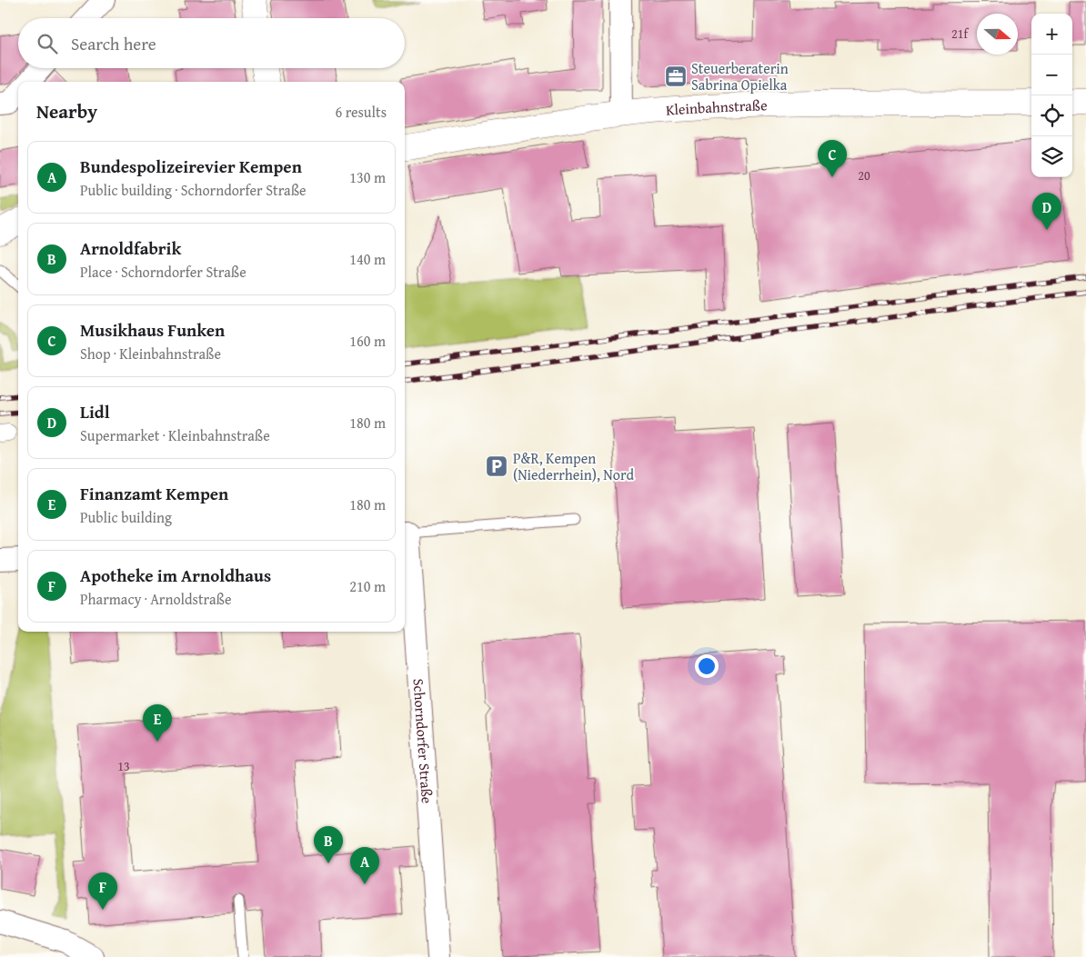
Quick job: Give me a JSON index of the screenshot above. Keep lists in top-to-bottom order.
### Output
{
  "streets": {
    "street": ["Kleinbahnstraße", "Schorndorfer Straße"]
  },
  "places": {
    "office": ["Steuerberaterin Sabrina Opielka"],
    "parking": ["P&R, Kempen (Niederrhein), Nord"]
  },
  "house_numbers": ["21f", "20", "13"],
  "north": "right",
  "page": {
    "map_buttons": ["+", "−"],
    "search": "Search here",
    "heading": ["Nearby", "6 results"],
    "pins": [
      "C",
      "D",
      "E",
      "B",
      "A",
      "F"
    ],
    "list": [
      {
        "mark": "A",
        "name": "Bundespolizeirevier Kempen",
        "note": "Public building · Schorndorfer Straße",
        "value": "130 m"
      },
      {
        "mark": "B",
        "name": "Arnoldfabrik",
        "note": "Place · Schorndorfer Straße",
        "value": "140 m"
      },
      {
        "mark": "C",
        "name": "Musikhaus Funken",
        "note": "Shop · Kleinbahnstraße",
        "value": "160 m"
      },
      {
        "mark": "D",
        "name": "Lidl",
        "note": "Supermarket · Kleinbahnstraße",
        "value": "180 m"
      },
      {
        "mark": "E",
        "name": "Finanzamt Kempen",
        "note": "Public building",
        "value": "180 m"
      },
      {
        "mark": "F",
        "name": "Apotheke im Arnoldhaus",
        "note": "Pharmacy · Arnoldstraße",
        "value": "210 m"
      }
    ]
  }
}
